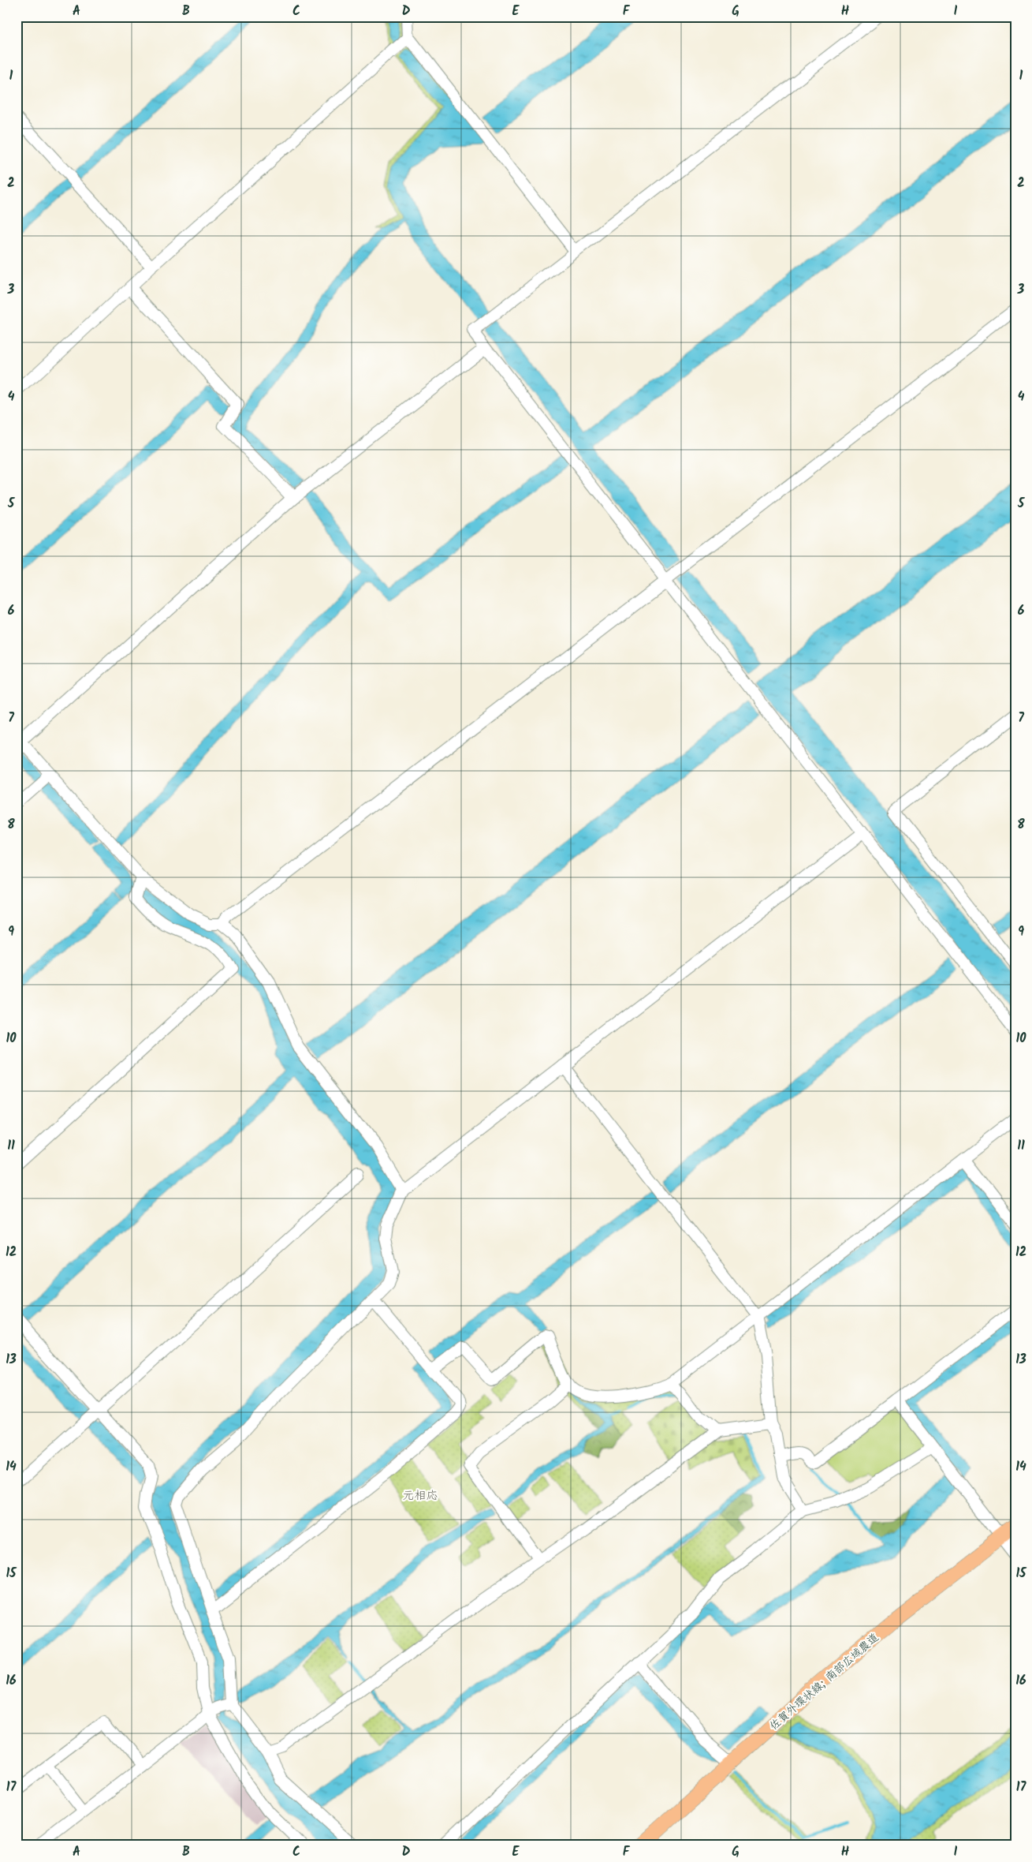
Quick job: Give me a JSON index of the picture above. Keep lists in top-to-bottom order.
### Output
{
  "streets": {
    "main road": ["佐賀外環状線; 南部広域農道"]
  },
  "districts": ["元相応"],
  "grid": {
    "columns": [
      "A",
      "B",
      "C",
      "D",
      "E",
      "F",
      "G",
      "H",
      "I"
    ],
    "rows": [
      "1",
      "2",
      "3",
      "4",
      "5",
      "6",
      "7",
      "8",
      "9",
      "10",
      "11",
      "12",
      "13",
      "14",
      "15",
      "16",
      "17"
    ]
  }
}
